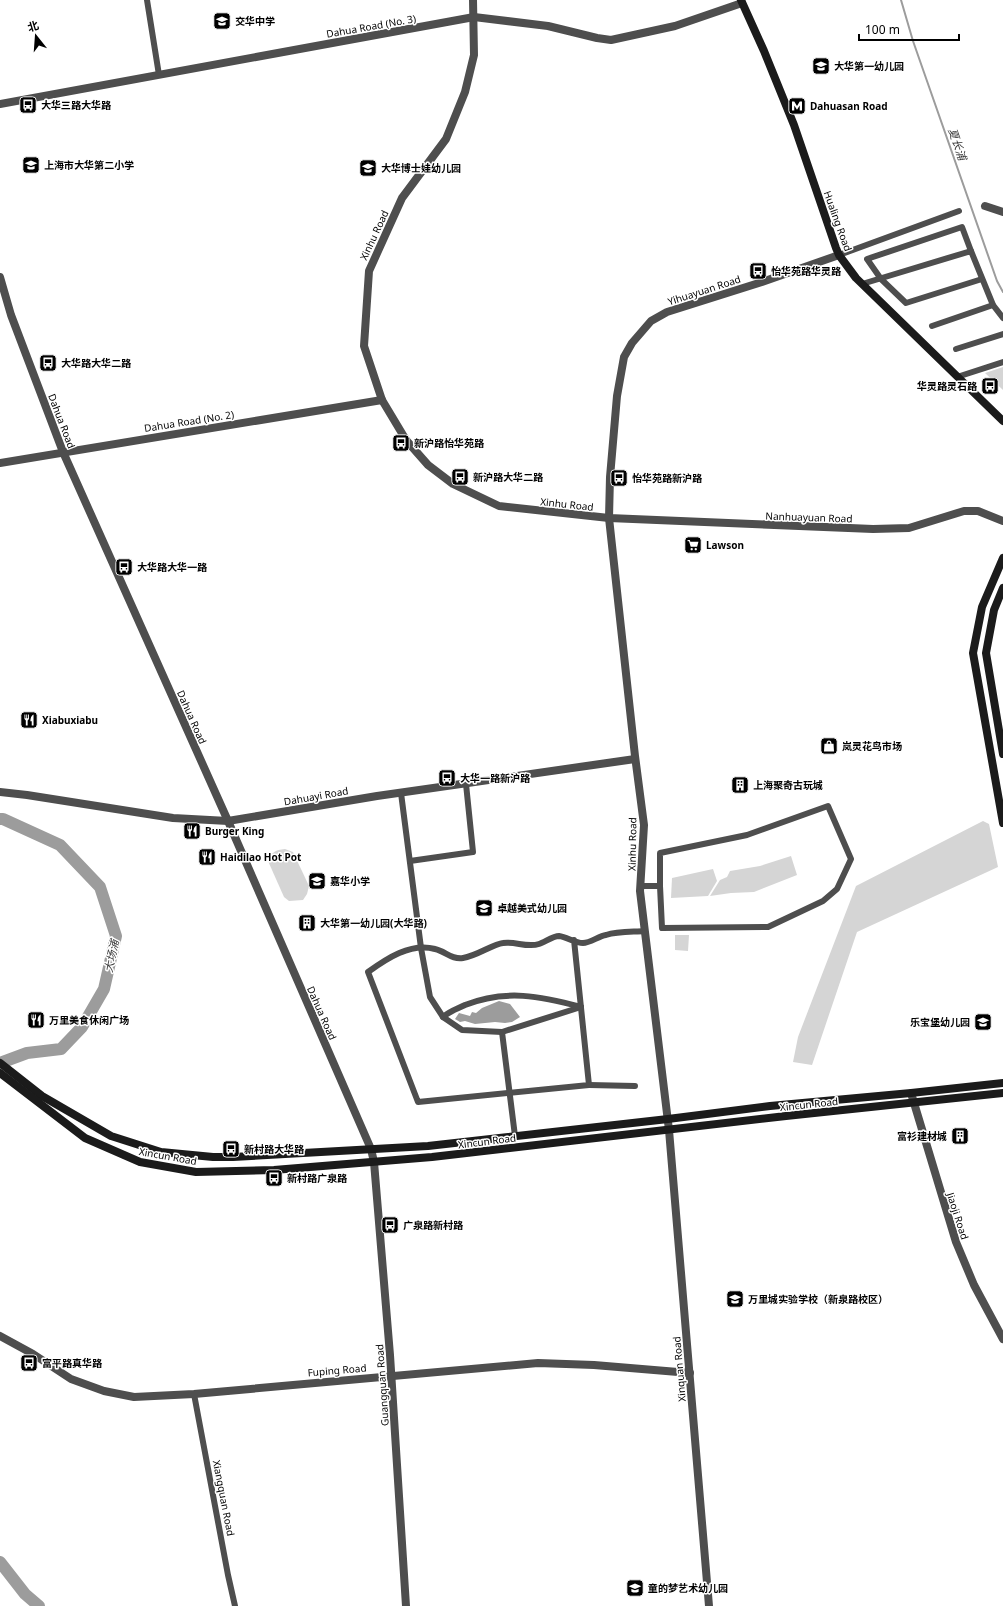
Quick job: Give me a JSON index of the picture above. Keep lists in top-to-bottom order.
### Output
{
  "streets": {
    "main road": ["Hualing Road", "Xincun Road"],
    "street": [
      "Dahua Road (No. 3)",
      "Xinhu Road",
      "Yihuayuan Road",
      "Dahua Road",
      "Dahua Road (No. 2)",
      "Nanhuayuan Road",
      "Dahuayi Road",
      "Jiaoji Road",
      "Xinquan Road",
      "Fuping Road",
      "Guangquan Road",
      "Xiangquan Road"
    ]
  },
  "crossings": [
    ["Dahua Road (No. 3)", "Hualing Road"],
    ["Dahua Road (No. 3)", "Xinhu Road"],
    ["Hualing Road", "Yihuayuan Road"],
    ["Xinhu Road", "Yihuayuan Road"],
    ["Xinhu Road", "Dahua Road (No. 2)"],
    ["Xinhu Road", "Nanhuayuan Road"],
    ["Xinhu Road", "Dahuayi Road"],
    ["Xinhu Road", "Xincun Road"],
    ["Xinhu Road", "Xinquan Road"],
    ["Yihuayuan Road", "Nanhuayuan Road"],
    ["Dahua Road", "Dahua Road (No. 2)"],
    ["Dahua Road", "Dahuayi Road"],
    ["Dahua Road", "Xincun Road"],
    ["Dahua Road", "Guangquan Road"],
    ["Xincun Road", "Jiaoji Road"],
    ["Xincun Road", "Xinquan Road"],
    ["Xincun Road", "Guangquan Road"],
    ["Xinquan Road", "Fuping Road"],
    ["Fuping Road", "Guangquan Road"],
    ["Fuping Road", "Xiangquan Road"]
  ],
  "water": ["夏长浦", "大场浦"],
  "places": {
    "school or university": [
      "交华中学",
      "大华第一幼儿园",
      "上海市大华第二小学",
      "大华博士娃幼儿园",
      "嘉华小学",
      "卓越美式幼儿园",
      "乐宝堡幼儿园",
      "万里城实验学校（新泉路校区）",
      "童的梦艺术幼儿园"
    ],
    "bus stop": [
      "大华三路大华路",
      "怡华苑路华灵路",
      "大华路大华二路",
      "华灵路灵石路",
      "新沪路怡华苑路",
      "新沪路大华二路",
      "怡华苑路新沪路",
      "大华路大华一路",
      "大华一路新沪路",
      "新村路大华路",
      "新村路广泉路",
      "广泉路新村路",
      "富平路真华路"
    ],
    "metro station": ["Dahuasan Road"],
    "supermarket": ["Lawson"],
    "restaurant": [
      "Xiabuxiabu",
      "Burger King",
      "Haidilao Hot Pot",
      "万里美食休闲广场"
    ],
    "shop": ["岚灵花鸟市场"],
    "building": ["上海聚奇古玩城", "大华第一幼儿园(大华路)", "富衫建材城"]
  },
  "scale_bar": "100 m",
  "north": "top"
}
